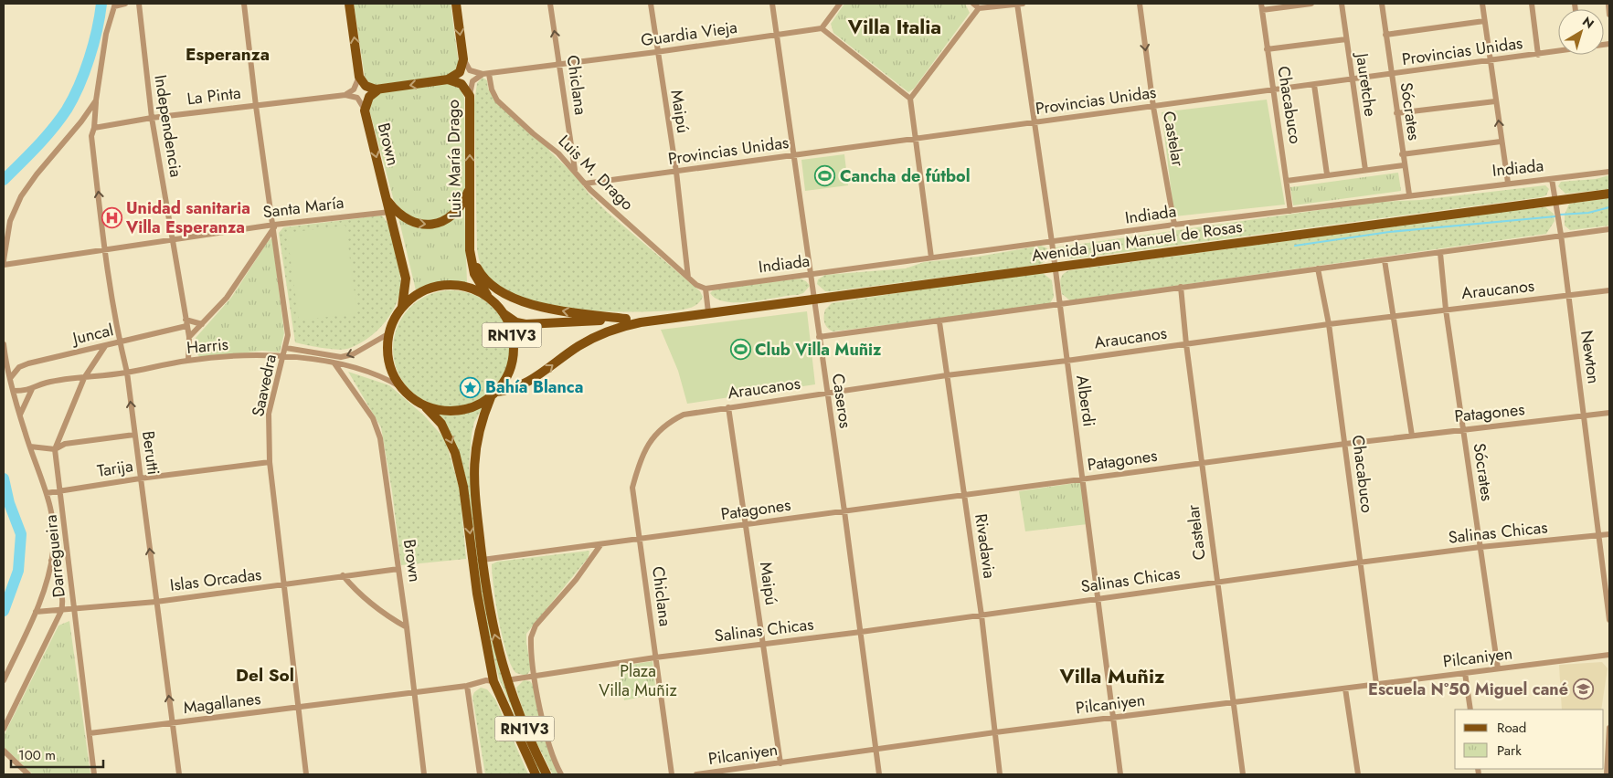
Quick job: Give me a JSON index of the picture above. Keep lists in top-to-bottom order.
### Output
{
  "streets": {
    "main road": [
      "Brown",
      "Luis María Drago",
      "Avenida Juan Manuel de Rosas",
      "RN1V3"
    ],
    "street": [
      "Guardia Vieja",
      "Provincias Unidas",
      "Chiclana",
      "Jauretche",
      "La Pinta",
      "Chacabuco",
      "Maipú",
      "Sócrates",
      "Independencia",
      "Castelar",
      "Indiada",
      "Luis M. Drago",
      "Santa María",
      "Araucanos",
      "Juncal",
      "Harris",
      "Newton",
      "Saavedra",
      "Caseros",
      "Alberdi",
      "Patagones",
      "Berutti",
      "Tarija",
      "Salinas Chicas",
      "Rivadavia",
      "Darregueira",
      "Islas Orcadas",
      "Pilcaniyen",
      "Magallanes"
    ]
  },
  "crossings": [
    ["Guardia Vieja", "Chiclana"],
    ["Guardia Vieja", "Maipú"],
    ["Guardia Vieja", "Caseros"],
    ["Provincias Unidas", "Jauretche"],
    ["Provincias Unidas", "Chacabuco"],
    ["Provincias Unidas", "Maipú"],
    ["Provincias Unidas", "Sócrates"],
    ["Provincias Unidas", "Castelar"],
    ["Provincias Unidas", "Luis M. Drago"],
    ["Provincias Unidas", "Caseros"],
    ["Provincias Unidas", "Alberdi"],
    ["Chiclana", "Luis M. Drago"],
    ["Chiclana", "Araucanos"],
    ["Chiclana", "Patagones"],
    ["Chiclana", "Salinas Chicas"],
    ["La Pinta", "Independencia"],
    ["La Pinta", "Saavedra"],
    ["La Pinta", "Berutti"],
    ["Chacabuco", "Indiada"],
    ["Chacabuco", "Araucanos"],
    ["Chacabuco", "Patagones"],
    ["Chacabuco", "Salinas Chicas"],
    ["Chacabuco", "Pilcaniyen"],
    ["Maipú", "Luis M. Drago"],
    ["Maipú", "Araucanos"],
    ["Maipú", "Patagones"],
    ["Maipú", "Salinas Chicas"],
    ["Maipú", "Pilcaniyen"],
    ["Sócrates", "Indiada"],
    ["Sócrates", "Araucanos"],
    ["Sócrates", "Patagones"],
    ["Sócrates", "Salinas Chicas"],
    ["Sócrates", "Pilcaniyen"],
    ["Independencia", "Santa María"],
    ["Independencia", "Juncal"],
    ["Independencia", "Harris"],
    ["Castelar", "Indiada"],
    ["Castelar", "Araucanos"],
    ["Castelar", "Patagones"],
    ["Castelar", "Salinas Chicas"],
    ["Castelar", "Pilcaniyen"],
    ["Brown", "Luis María Drago"],
    ["Brown", "Santa María"],
    ["Brown", "Avenida Juan Manuel de Rosas"],
    ["Brown", "RN1V3"],
    ["Brown", "Harris"],
    ["Brown", "Islas Orcadas"],
    ["Brown", "Magallanes"],
    ["Luis María Drago", "Avenida Juan Manuel de Rosas"],
    ["Luis María Drago", "RN1V3"],
    ["Luis María Drago", "Harris"],
    ["Indiada", "Luis M. Drago"],
    ["Indiada", "Newton"],
    ["Indiada", "Caseros"],
    ["Indiada", "Alberdi"],
    ["Santa María", "Saavedra"],
    ["Santa María", "Berutti"],
    ["Avenida Juan Manuel de Rosas", "RN1V3"],
    ["Avenida Juan Manuel de Rosas", "Harris"],
    ["Avenida Juan Manuel de Rosas", "Newton"],
    ["Avenida Juan Manuel de Rosas", "Caseros"],
    ["Avenida Juan Manuel de Rosas", "Alberdi"],
    ["Araucanos", "Newton"],
    ["Araucanos", "Caseros"],
    ["Araucanos", "Alberdi"],
    ["Araucanos", "Rivadavia"],
    ["Juncal", "Berutti"],
    ["RN1V3", "Harris"],
    ["RN1V3", "Magallanes"],
    ["Harris", "Saavedra"],
    ["Harris", "Berutti"],
    ["Newton", "Patagones"],
    ["Newton", "Salinas Chicas"],
    ["Saavedra", "Tarija"],
    ["Saavedra", "Islas Orcadas"],
    ["Saavedra", "Magallanes"],
    ["Caseros", "Patagones"],
    ["Caseros", "Salinas Chicas"],
    ["Caseros", "Pilcaniyen"],
    ["Alberdi", "Patagones"],
    ["Alberdi", "Salinas Chicas"],
    ["Alberdi", "Pilcaniyen"],
    ["Patagones", "Rivadavia"],
    ["Berutti", "Tarija"],
    ["Berutti", "Islas Orcadas"],
    ["Berutti", "Magallanes"],
    ["Tarija", "Darregueira"],
    ["Salinas Chicas", "Rivadavia"],
    ["Rivadavia", "Pilcaniyen"],
    ["Darregueira", "Islas Orcadas"],
    ["Darregueira", "Magallanes"]
  ],
  "one_way": ["Berutti"],
  "districts": [
    "Villa Italia",
    "Esperanza",
    "Del Sol",
    "Villa Muñiz"
  ],
  "parks": ["Plaza Villa Muñiz"],
  "places": {
    "sports": ["Cancha de fútbol", "Club Villa Muñiz"],
    "hospital": ["Unidad sanitaria Villa Esperanza"],
    "place": ["Bahía Blanca"],
    "school or university": ["Escuela Nº50 Miguel cané"]
  },
  "legend": ["Road", "Park"],
  "scale_bar": "100 m",
  "north": "top right"
}
